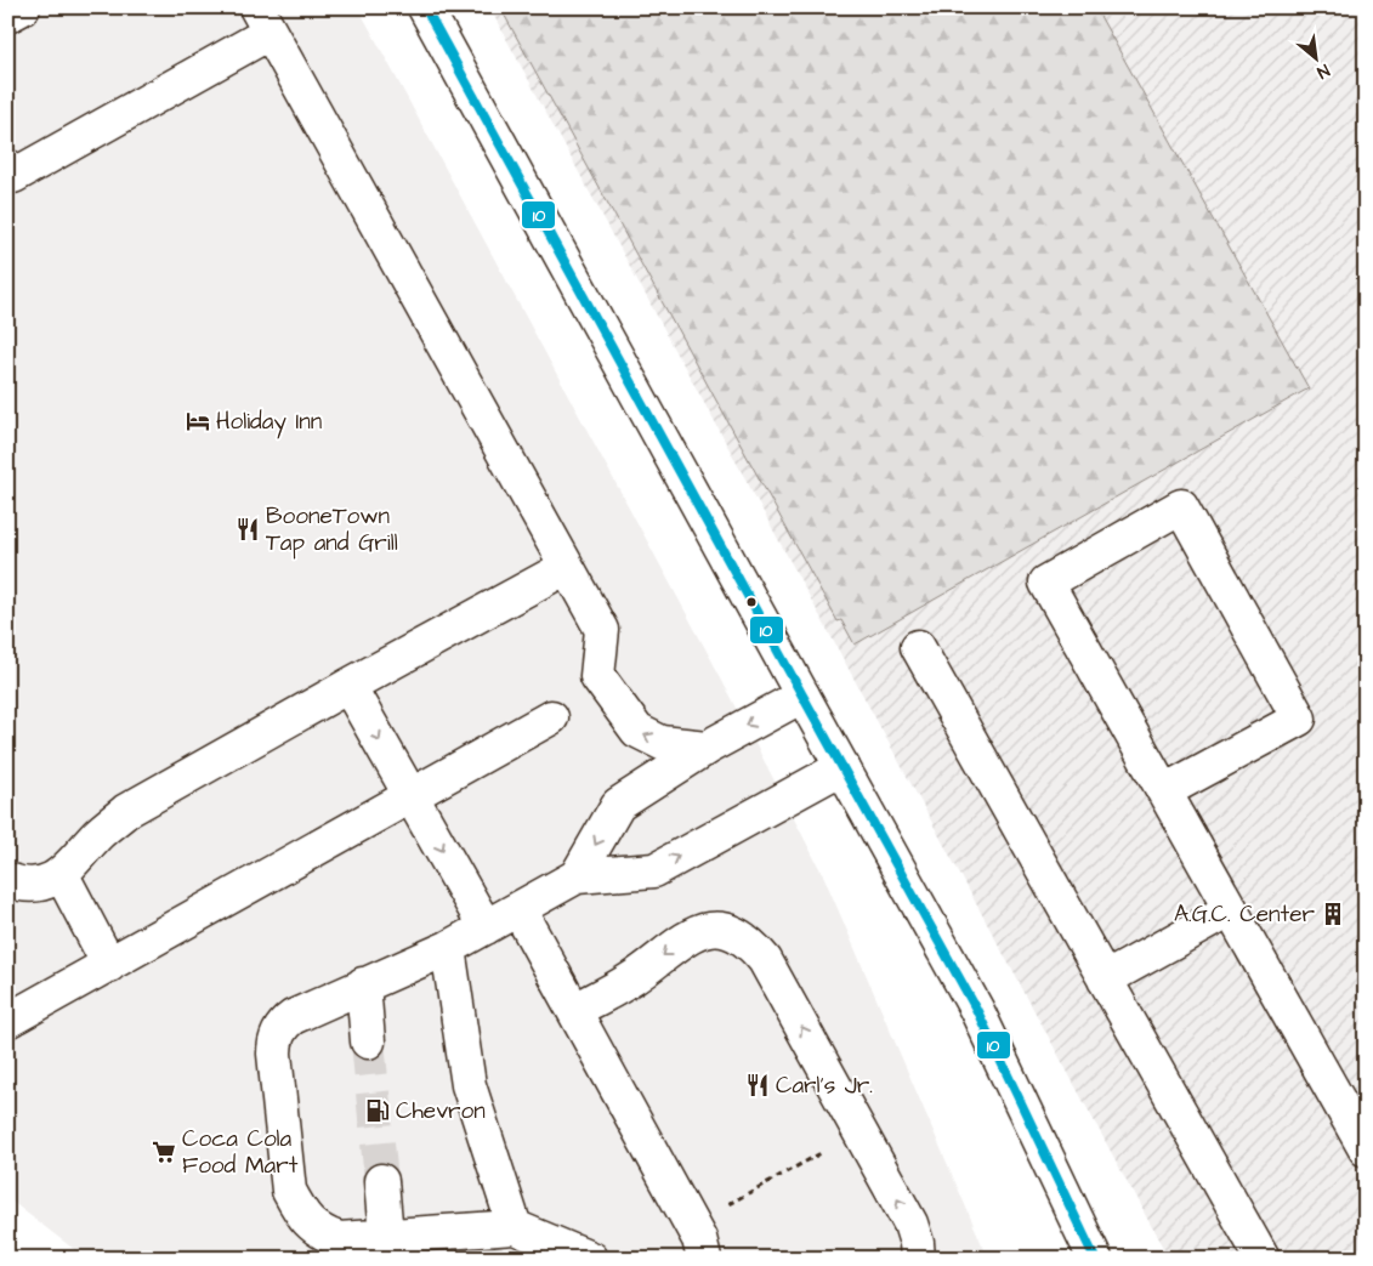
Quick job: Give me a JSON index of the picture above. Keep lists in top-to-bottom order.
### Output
{
  "places": {
    "hotel": ["Holiday Inn"],
    "restaurant": ["BooneTown Tap and Grill", "Carl's Jr."],
    "building": ["A.G.C. Center"],
    "fuel station": ["Chevron"],
    "supermarket": ["Coca Cola Food Mart"]
  },
  "lines": ["transit line 10"],
  "north": "bottom right"
}
